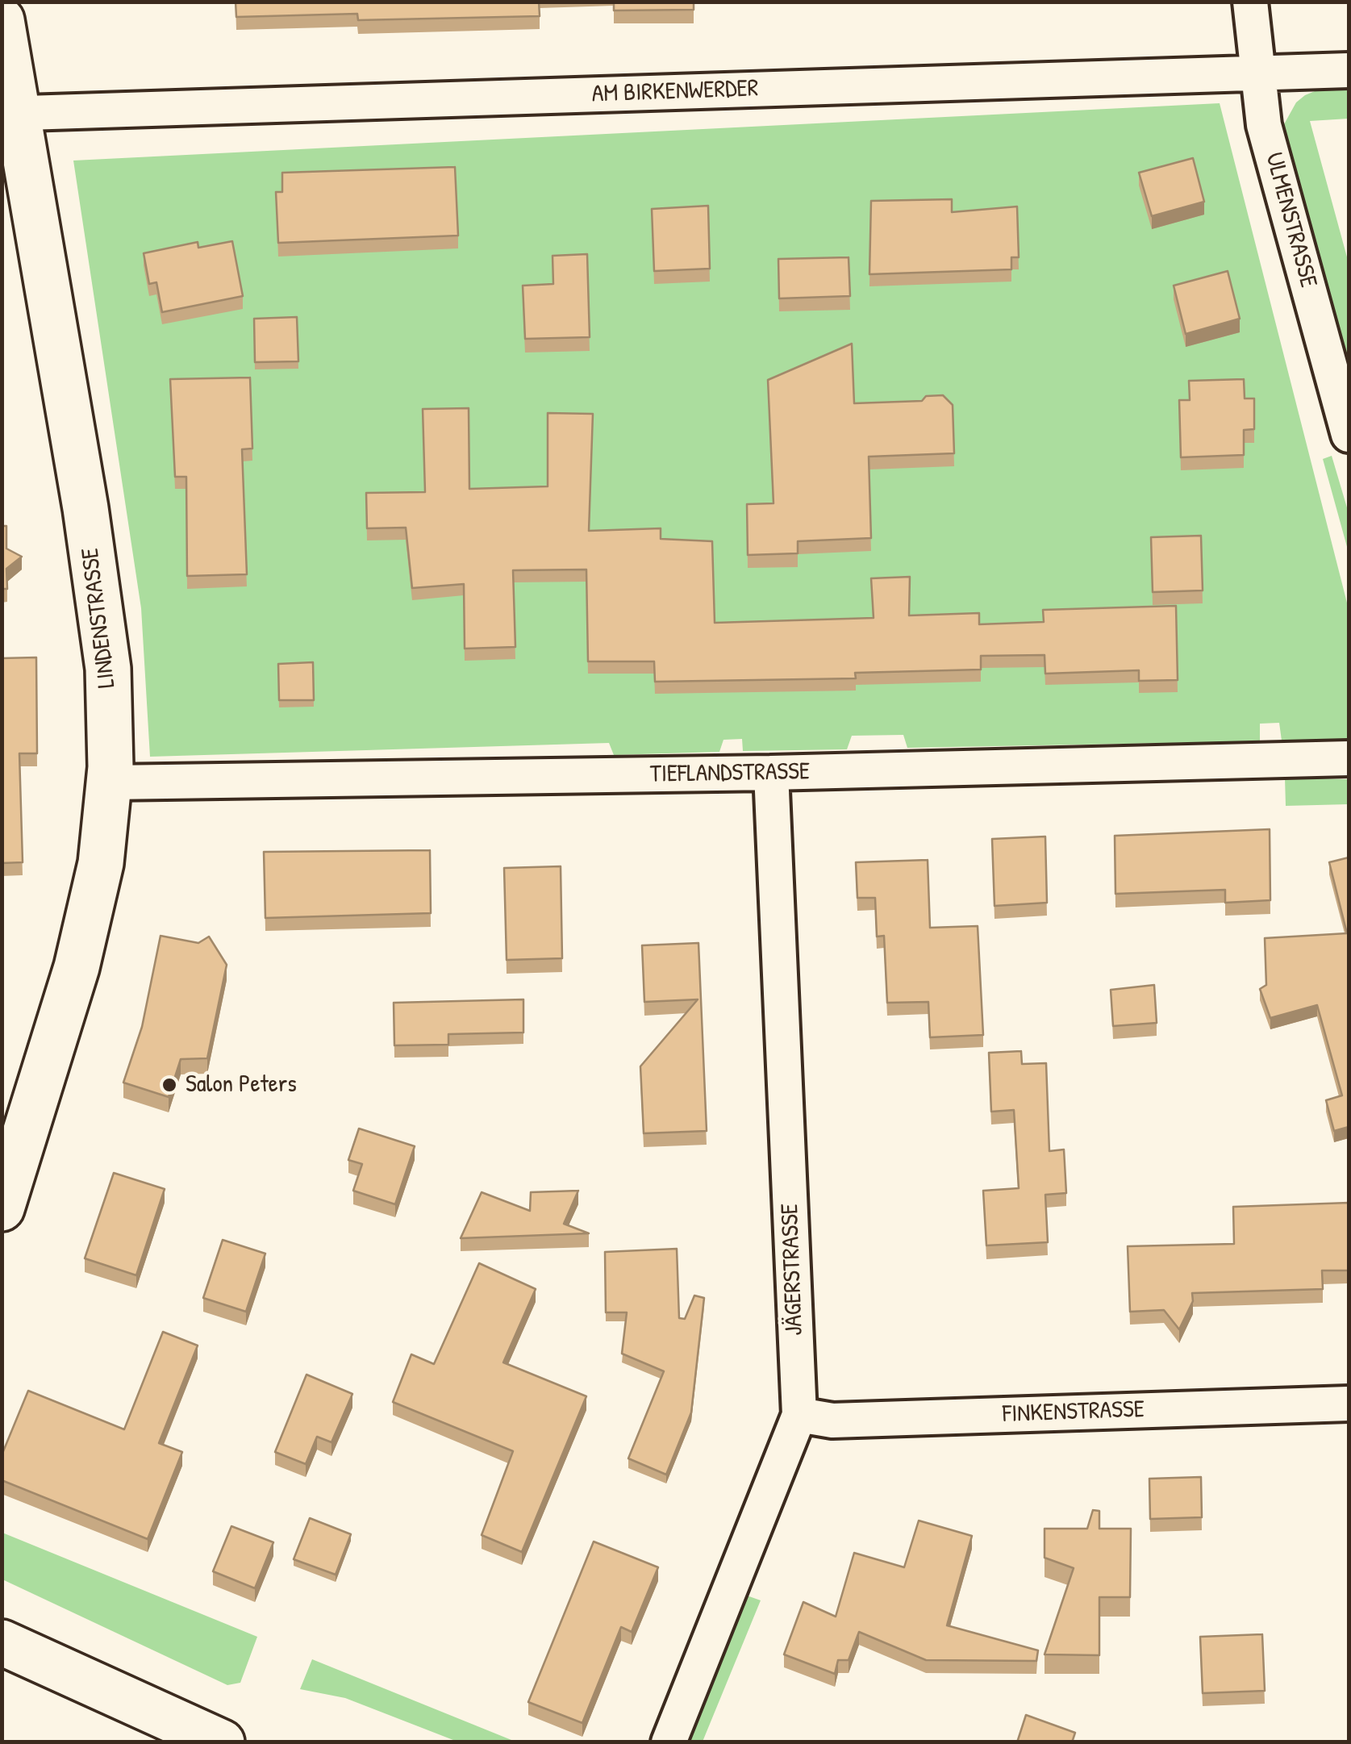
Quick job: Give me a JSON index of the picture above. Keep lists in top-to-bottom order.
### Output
{
  "streets": {
    "street": [
      "AM BIRKENWERDER",
      "ULMENSTRASSE",
      "LINDENSTRASSE",
      "TIEFLANDSTRASSE",
      "JÄGERSTRASSE",
      "FINKENSTRASSE"
    ]
  },
  "crossings": [
    ["AM BIRKENWERDER", "ULMENSTRASSE"],
    ["AM BIRKENWERDER", "LINDENSTRASSE"],
    ["LINDENSTRASSE", "TIEFLANDSTRASSE"],
    ["TIEFLANDSTRASSE", "JÄGERSTRASSE"],
    ["JÄGERSTRASSE", "FINKENSTRASSE"]
  ],
  "places": ["Salon Peters"]
}
